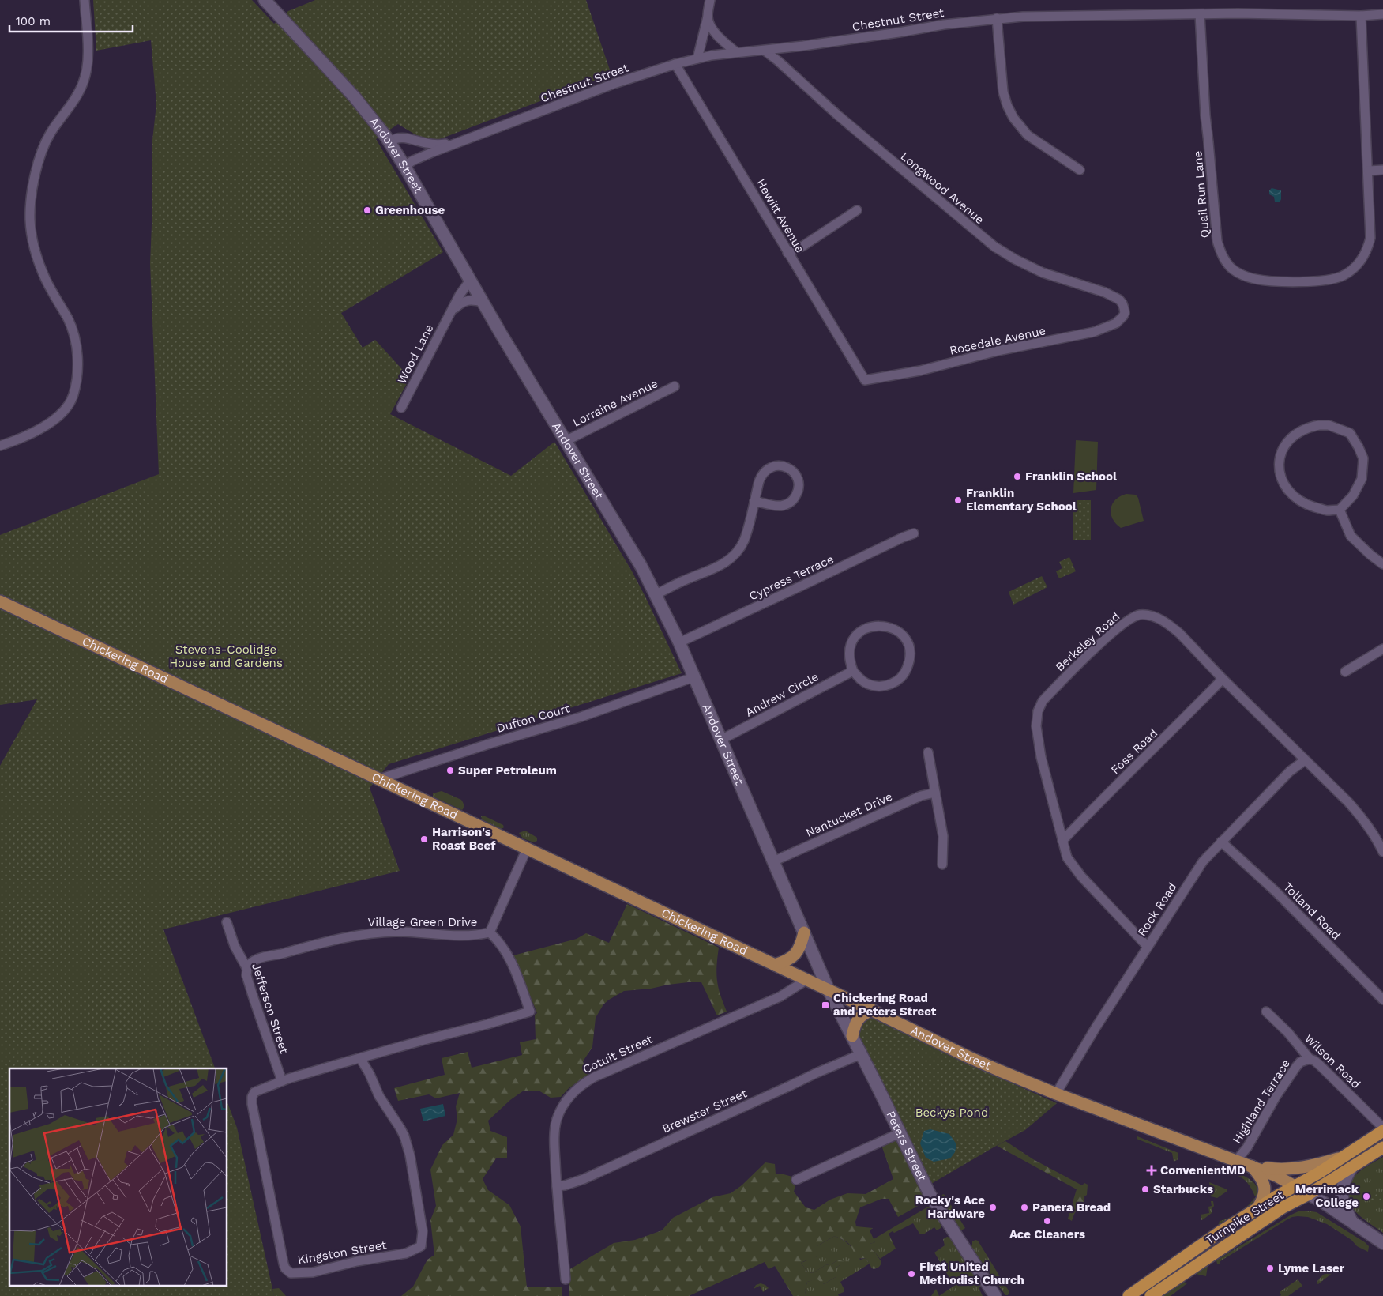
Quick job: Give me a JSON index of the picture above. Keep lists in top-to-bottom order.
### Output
{
  "streets": {
    "highway": ["Turnpike Street"],
    "main road": ["Andover Street", "Chickering Road", "Peters Street"],
    "street": [
      "Chestnut Street",
      "Longwood Avenue",
      "Quail Run Lane",
      "Hewitt Avenue",
      "Rosedale Avenue",
      "Wood Lane",
      "Lorraine Avenue",
      "Cypress Terrace",
      "Berkeley Road",
      "Andrew Circle",
      "Dufton Court",
      "Foss Road",
      "Nantucket Drive",
      "Rock Road",
      "Tolland Road",
      "Village Green Drive",
      "Jefferson Street",
      "Cotuit Street",
      "Wilson Road",
      "Highland Terrace",
      "Brewster Street",
      "Kingston Street"
    ]
  },
  "crossings": [
    ["Chestnut Street", "Andover Street"],
    ["Chestnut Street", "Longwood Avenue"],
    ["Chestnut Street", "Quail Run Lane"],
    ["Chestnut Street", "Hewitt Avenue"],
    ["Andover Street", "Wood Lane"],
    ["Andover Street", "Lorraine Avenue"],
    ["Andover Street", "Cypress Terrace"],
    ["Andover Street", "Chickering Road"],
    ["Andover Street", "Andrew Circle"],
    ["Andover Street", "Dufton Court"],
    ["Andover Street", "Nantucket Drive"],
    ["Andover Street", "Rock Road"],
    ["Andover Street", "Highland Terrace"],
    ["Andover Street", "Peters Street"],
    ["Andover Street", "Turnpike Street"],
    ["Longwood Avenue", "Rosedale Avenue"],
    ["Hewitt Avenue", "Rosedale Avenue"],
    ["Berkeley Road", "Foss Road"],
    ["Berkeley Road", "Rock Road"],
    ["Chickering Road", "Dufton Court"],
    ["Chickering Road", "Village Green Drive"],
    ["Chickering Road", "Cotuit Street"],
    ["Chickering Road", "Peters Street"],
    ["Rock Road", "Tolland Road"],
    ["Village Green Drive", "Jefferson Street"],
    ["Village Green Drive", "Kingston Street"],
    ["Jefferson Street", "Kingston Street"],
    ["Cotuit Street", "Brewster Street"],
    ["Wilson Road", "Highland Terrace"],
    ["Brewster Street", "Peters Street"]
  ],
  "parks": ["Stevens-Coolidge House and Gardens", "Beckys Pond"],
  "places": {
    "other": [
      "Greenhouse",
      "Franklin School",
      "Franklin Elementary School",
      "Super Petroleum",
      "Harrison's Roast Beef",
      "Starbucks",
      "Merrimack College",
      "Rocky's Ace Hardware",
      "Panera Bread",
      "Ace Cleaners",
      "Lyme Laser",
      "First United Methodist Church"
    ],
    "transit": ["Chickering Road and Peters Street"],
    "health": ["ConvenientMD"]
  },
  "scale_bar": "100 m"
}
